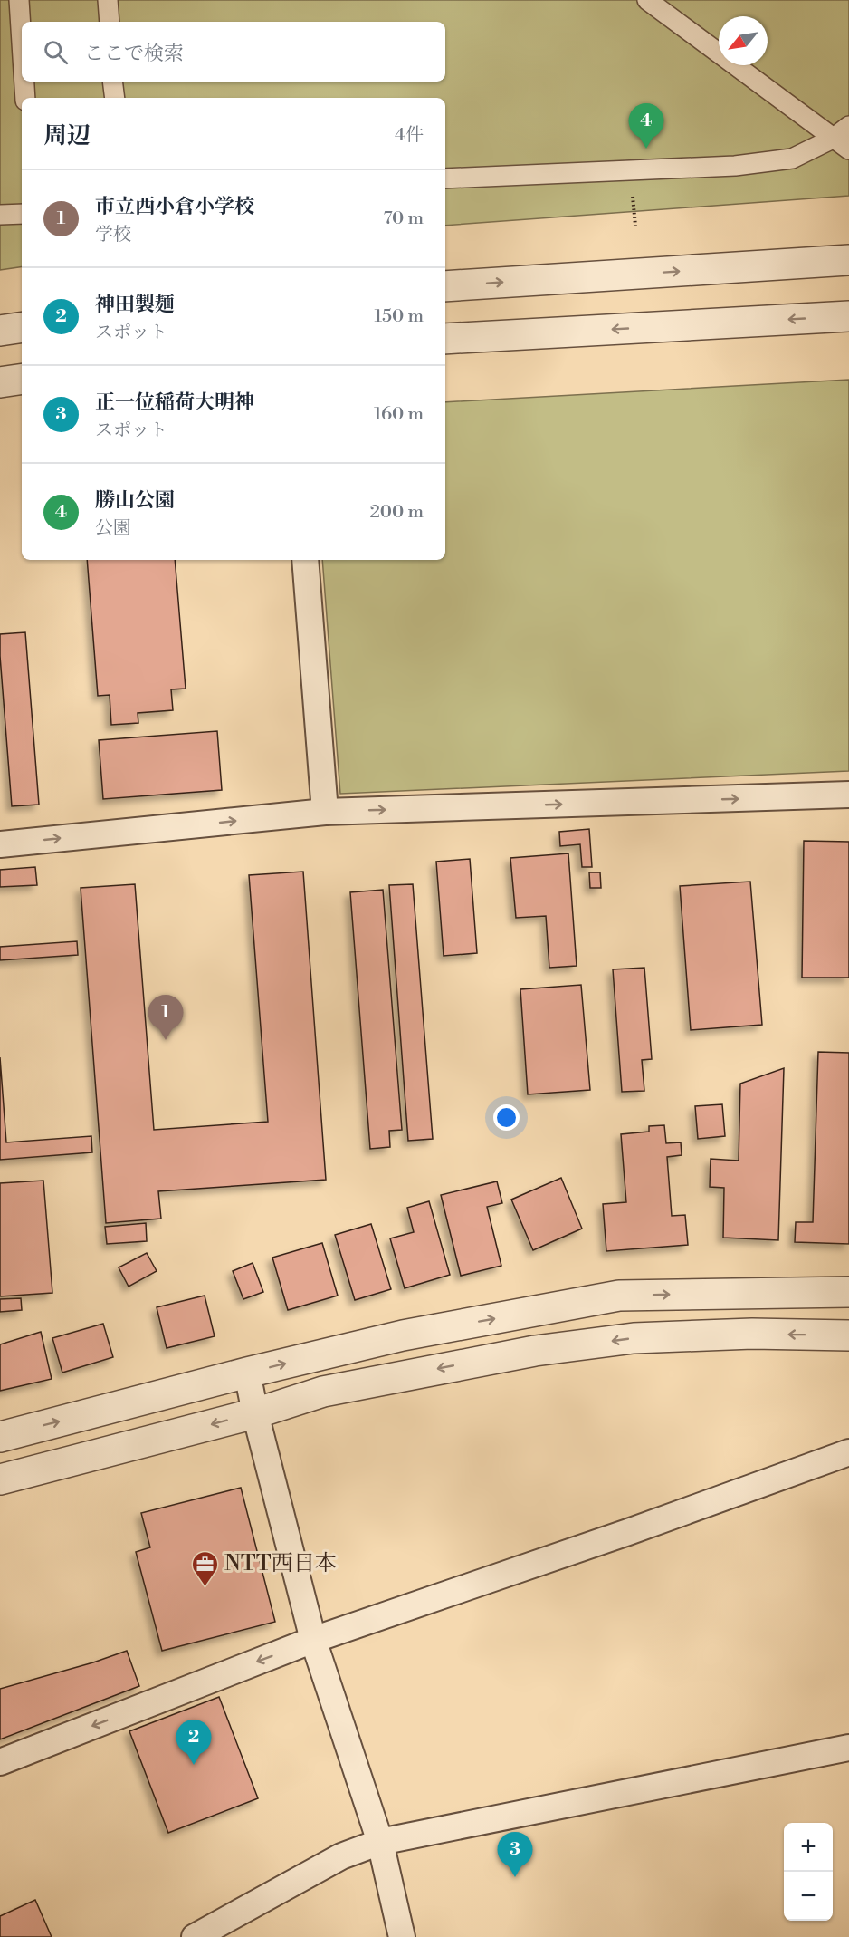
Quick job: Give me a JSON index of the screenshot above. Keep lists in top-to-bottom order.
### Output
{
  "places": {
    "office": ["NTT西日本"]
  },
  "north": "bottom left",
  "page": {
    "search": "ここで検索",
    "heading": ["周辺", "4件"],
    "pins": [
      "4",
      "1",
      "2",
      "3"
    ],
    "list": [
      {
        "mark": "1",
        "name": "市立西小倉小学校",
        "note": "学校",
        "value": "70 m"
      },
      {
        "mark": "2",
        "name": "神田製麺",
        "note": "スポット",
        "value": "150 m"
      },
      {
        "mark": "3",
        "name": "正一位稲荷大明神",
        "note": "スポット",
        "value": "160 m"
      },
      {
        "mark": "4",
        "name": "勝山公園",
        "note": "公園",
        "value": "200 m"
      }
    ],
    "map_buttons": ["+", "−"]
  }
}
